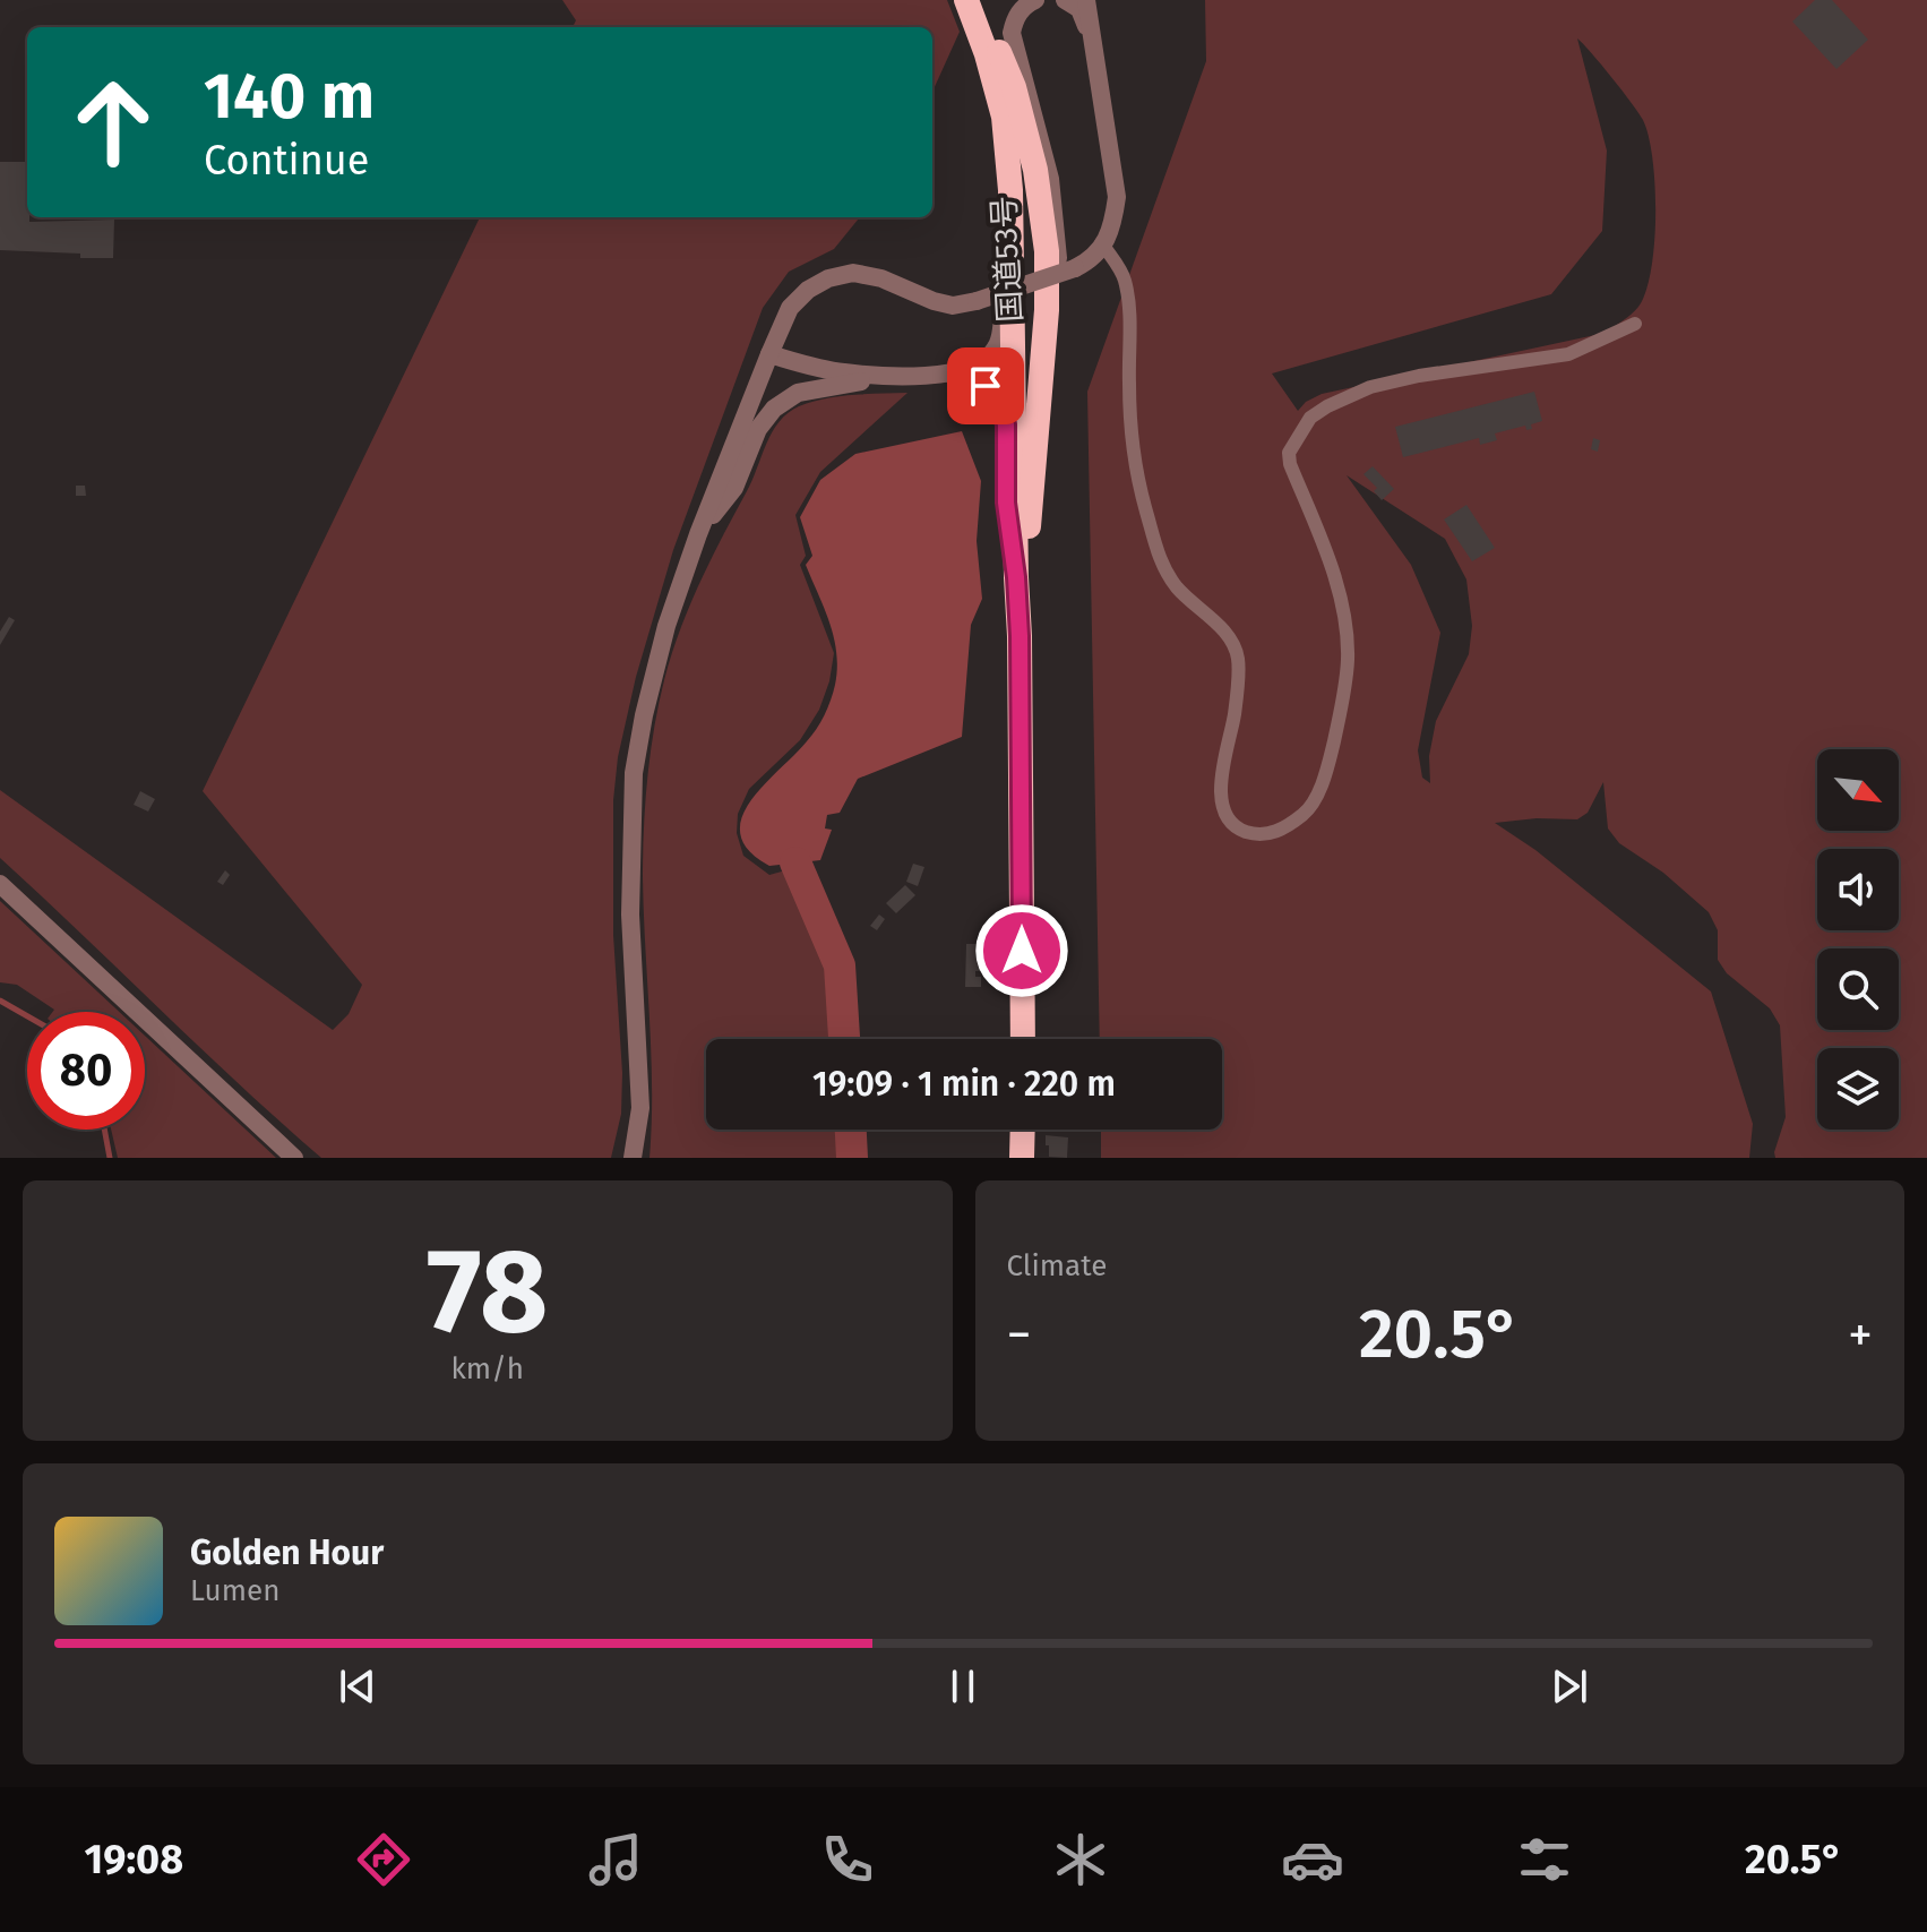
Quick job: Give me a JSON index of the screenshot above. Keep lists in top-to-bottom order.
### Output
{
  "streets": {
    "highway": ["国道53号"]
  },
  "north": "bottom right",
  "page": {
    "turn": ["140 m", "Continue"],
    "limit": "80",
    "trip": "19:09 · 1 min · 220 m",
    "tile": [
      ["78", "km/h"],
      "Climate"
    ],
    "heat": ["−", "20.5°", "+"],
    "song": ["Golden Hour", "Lumen"],
    "tabs": ["19:08", "20.5°"]
  }
}
